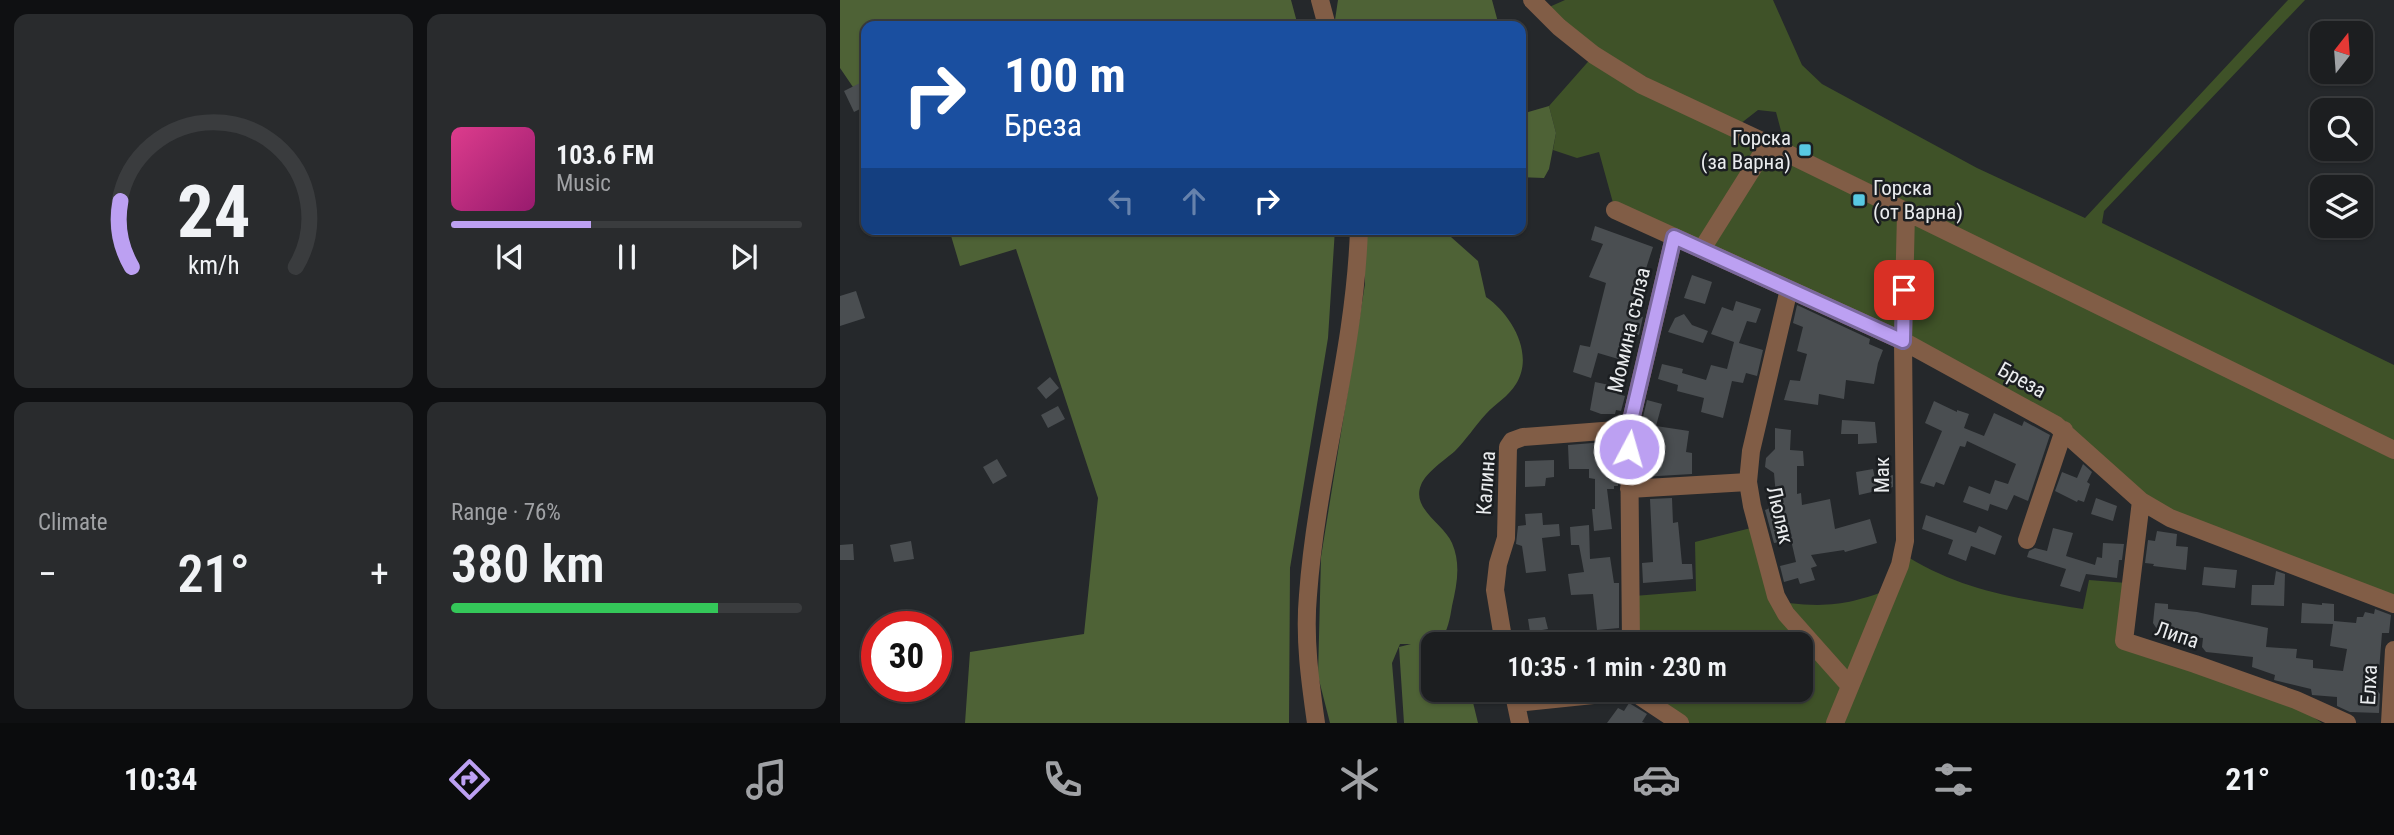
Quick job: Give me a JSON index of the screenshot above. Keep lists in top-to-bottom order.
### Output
{
  "streets": {
    "street": [
      "Момина сълза",
      "Бреза",
      "Мак",
      "Калина",
      "Люляк",
      "Липа",
      "Елха"
    ]
  },
  "crossings": [
    ["Момина сълза", "Бреза"],
    ["Момина сълза", "Калина"],
    ["Бреза", "Мак"],
    ["Бреза", "Люляк"],
    ["Бреза", "Липа"],
    ["Мак", "Люляк"]
  ],
  "places": {
    "transit": ["Горска (за Варна)", "Горска (от Варна)"]
  },
  "north": "top",
  "page": {
    "turn": ["100 m", "Бреза"],
    "song": ["103.6 FM", "Music"],
    "tile": [
      "Climate",
      ["Range · 76%", "380 km"]
    ],
    "heat": ["−", "21°", "+"],
    "limit": "30",
    "trip": "10:35 · 1 min · 230 m",
    "tabs": ["10:34", "21°"],
    "gauge": ["24", "km/h"]
  }
}
